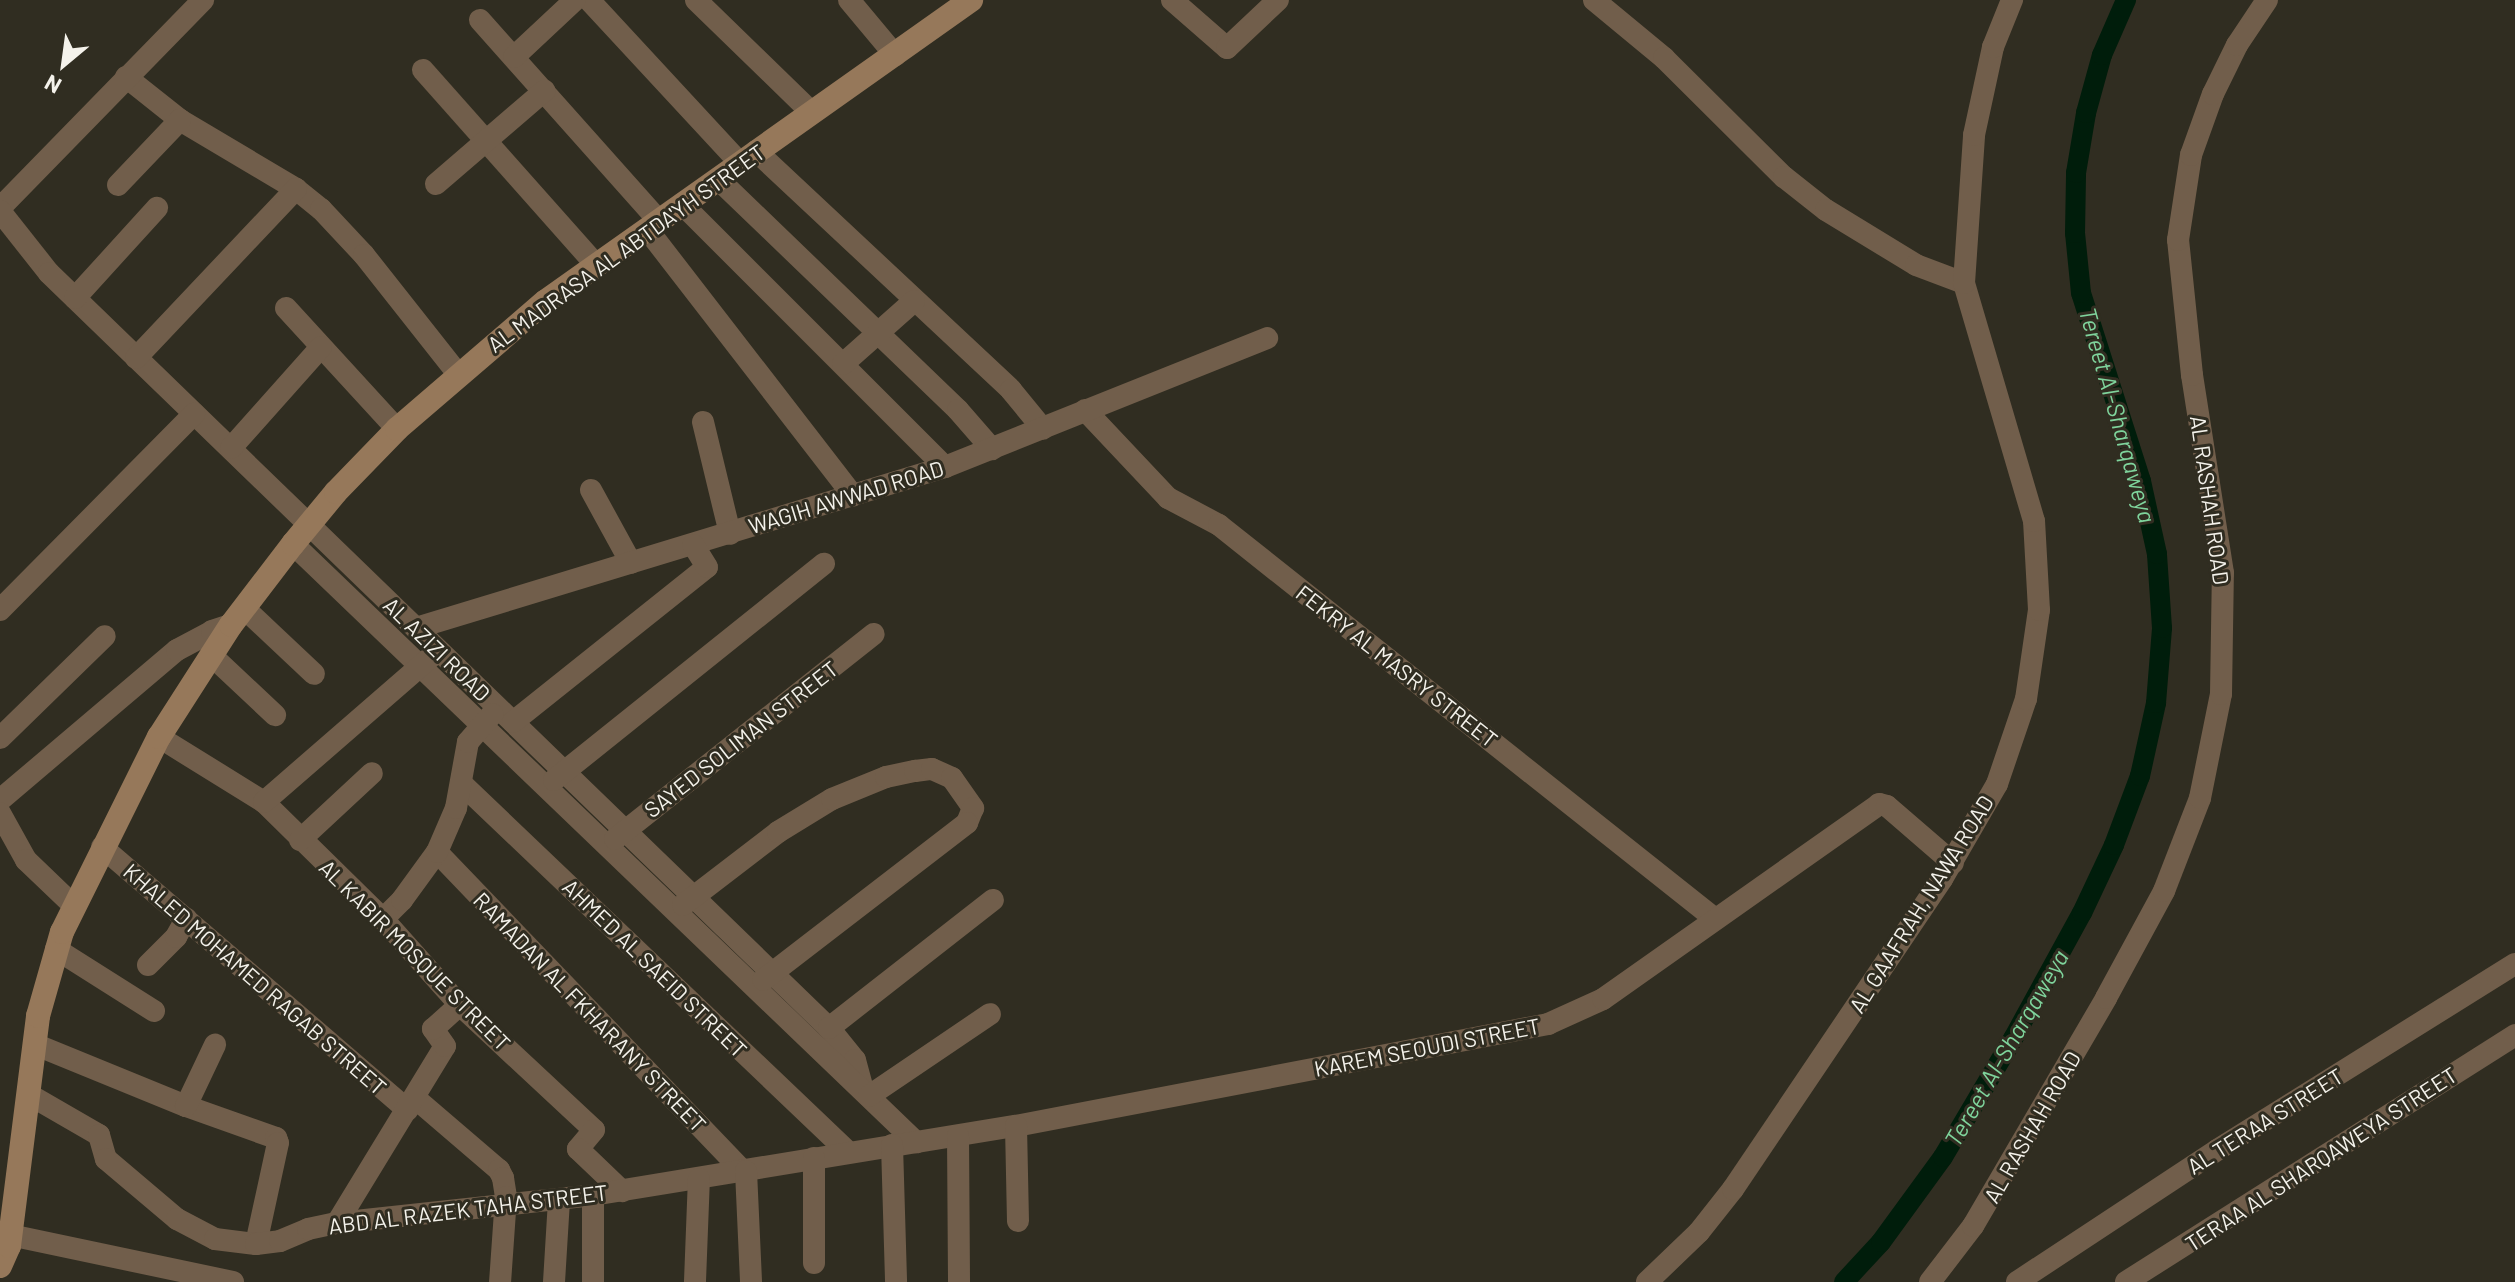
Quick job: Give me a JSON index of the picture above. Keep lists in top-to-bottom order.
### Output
{
  "streets": {
    "street": [
      "AL MADRASA AL ABTDA'YH STREET",
      "WAGIH AWWAD ROAD",
      "AL RASHAH ROAD",
      "AL AZIZI ROAD",
      "FEKRY AL MASRY STREET",
      "SAYED SOLIMAN STREET",
      "AL GAAFRAH, NAWA ROAD",
      "AL KABIR MOSQUE STREET",
      "AHMED AL SAEID STREET",
      "KHALED MOHAMED RAGAB STREET",
      "RAMADAN AL FKHARANY STREET",
      "KAREM SEOUDI STREET",
      "AL TERAA STREET",
      "TERAA AL SHARQAWEYA STREET",
      "ABD AL RAZEK TAHA STREET"
    ]
  },
  "crossings": [
    ["AL MADRASA AL ABTDA'YH STREET", "AL AZIZI ROAD"],
    ["AL MADRASA AL ABTDA'YH STREET", "AL KABIR MOSQUE STREET"],
    ["AL MADRASA AL ABTDA'YH STREET", "KHALED MOHAMED RAGAB STREET"],
    ["AL MADRASA AL ABTDA'YH STREET", "ABD AL RAZEK TAHA STREET"],
    ["WAGIH AWWAD ROAD", "AL AZIZI ROAD"],
    ["WAGIH AWWAD ROAD", "FEKRY AL MASRY STREET"],
    ["AL AZIZI ROAD", "SAYED SOLIMAN STREET"],
    ["AL AZIZI ROAD", "KAREM SEOUDI STREET"],
    ["AL AZIZI ROAD", "ABD AL RAZEK TAHA STREET"],
    ["FEKRY AL MASRY STREET", "KAREM SEOUDI STREET"],
    ["AL GAAFRAH, NAWA ROAD", "KAREM SEOUDI STREET"],
    ["AL KABIR MOSQUE STREET", "ABD AL RAZEK TAHA STREET"],
    ["AHMED AL SAEID STREET", "ABD AL RAZEK TAHA STREET"],
    ["KHALED MOHAMED RAGAB STREET", "ABD AL RAZEK TAHA STREET"],
    ["RAMADAN AL FKHARANY STREET", "ABD AL RAZEK TAHA STREET"],
    ["KAREM SEOUDI STREET", "ABD AL RAZEK TAHA STREET"]
  ],
  "water": ["Tereet Al-Sharqaweya"],
  "north": "bottom left"
}
